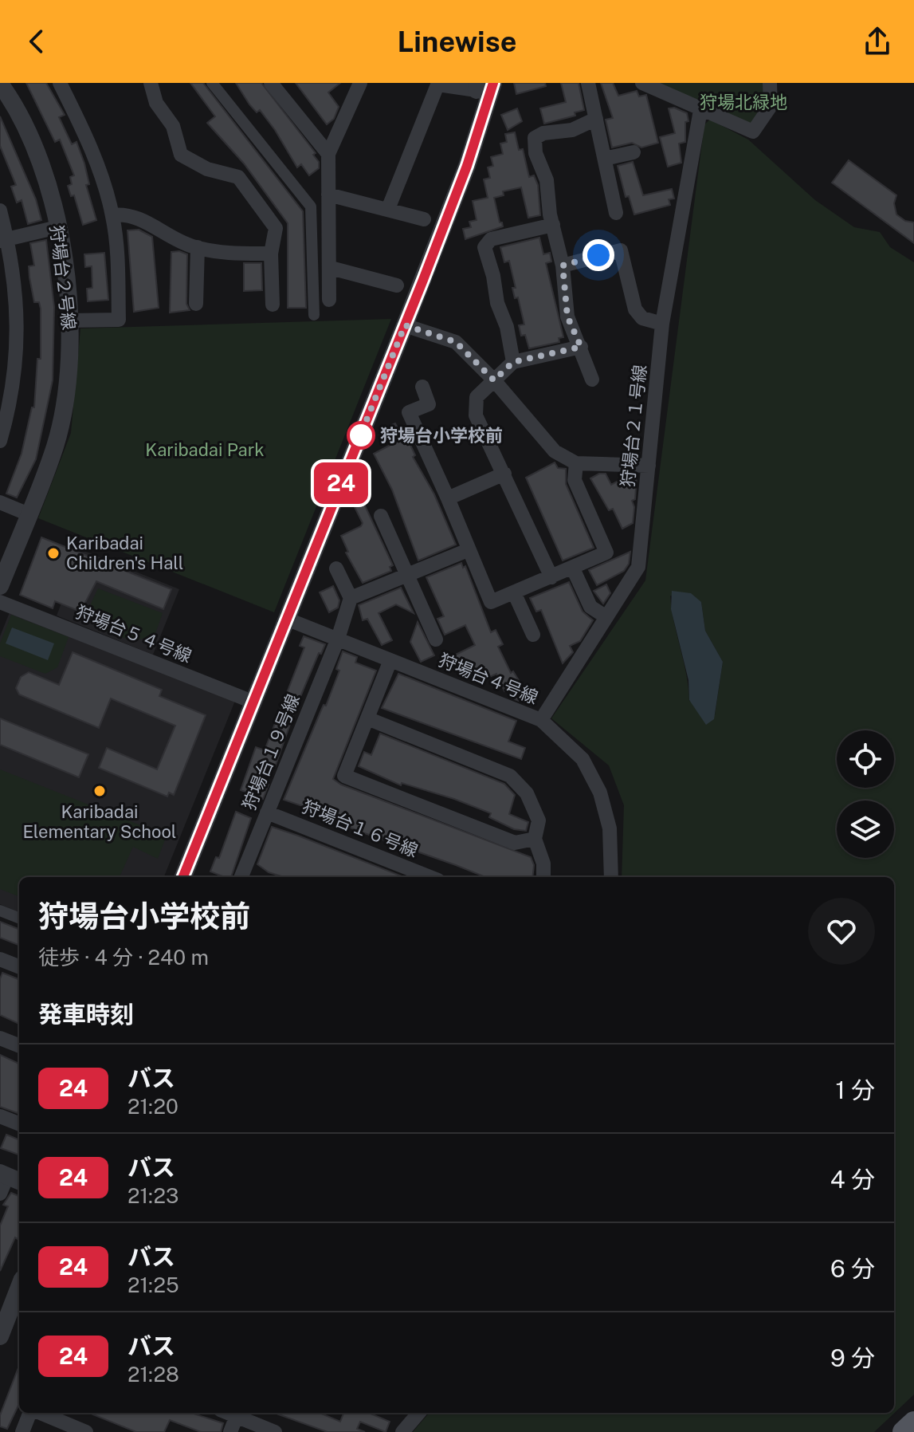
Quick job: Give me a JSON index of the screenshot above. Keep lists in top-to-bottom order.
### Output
{
  "streets": {
    "street": [
      "狩場台２号線",
      "狩場台２１号線",
      "狩場台５４号線",
      "狩場台４号線",
      "狩場台１９号線",
      "狩場台１６号線"
    ]
  },
  "crossings": [
    ["狩場台２１号線", "狩場台４号線"],
    ["狩場台４号線", "狩場台１９号線"],
    ["狩場台１９号線", "狩場台１６号線"]
  ],
  "parks": ["狩場北緑地", "Karibadai Park"],
  "places": ["狩場台小学校前", "Karibadai Children's Hall", "Karibadai Elementary School"],
  "lines": ["bus line 24"],
  "page": {
    "header": "Linewise",
    "on_map": "24",
    "heading": [
      ["狩場台小学校前", "徒歩 · 4 分 · 240 m"],
      "発車時刻"
    ],
    "list": [
      {
        "mark": "24",
        "name": "バス",
        "note": "21:20",
        "value": "1 分"
      },
      {
        "mark": "24",
        "name": "バス",
        "note": "21:23",
        "value": "4 分"
      },
      {
        "mark": "24",
        "name": "バス",
        "note": "21:25",
        "value": "6 分"
      },
      {
        "mark": "24",
        "name": "バス",
        "note": "21:28",
        "value": "9 分"
      }
    ]
  }
}
